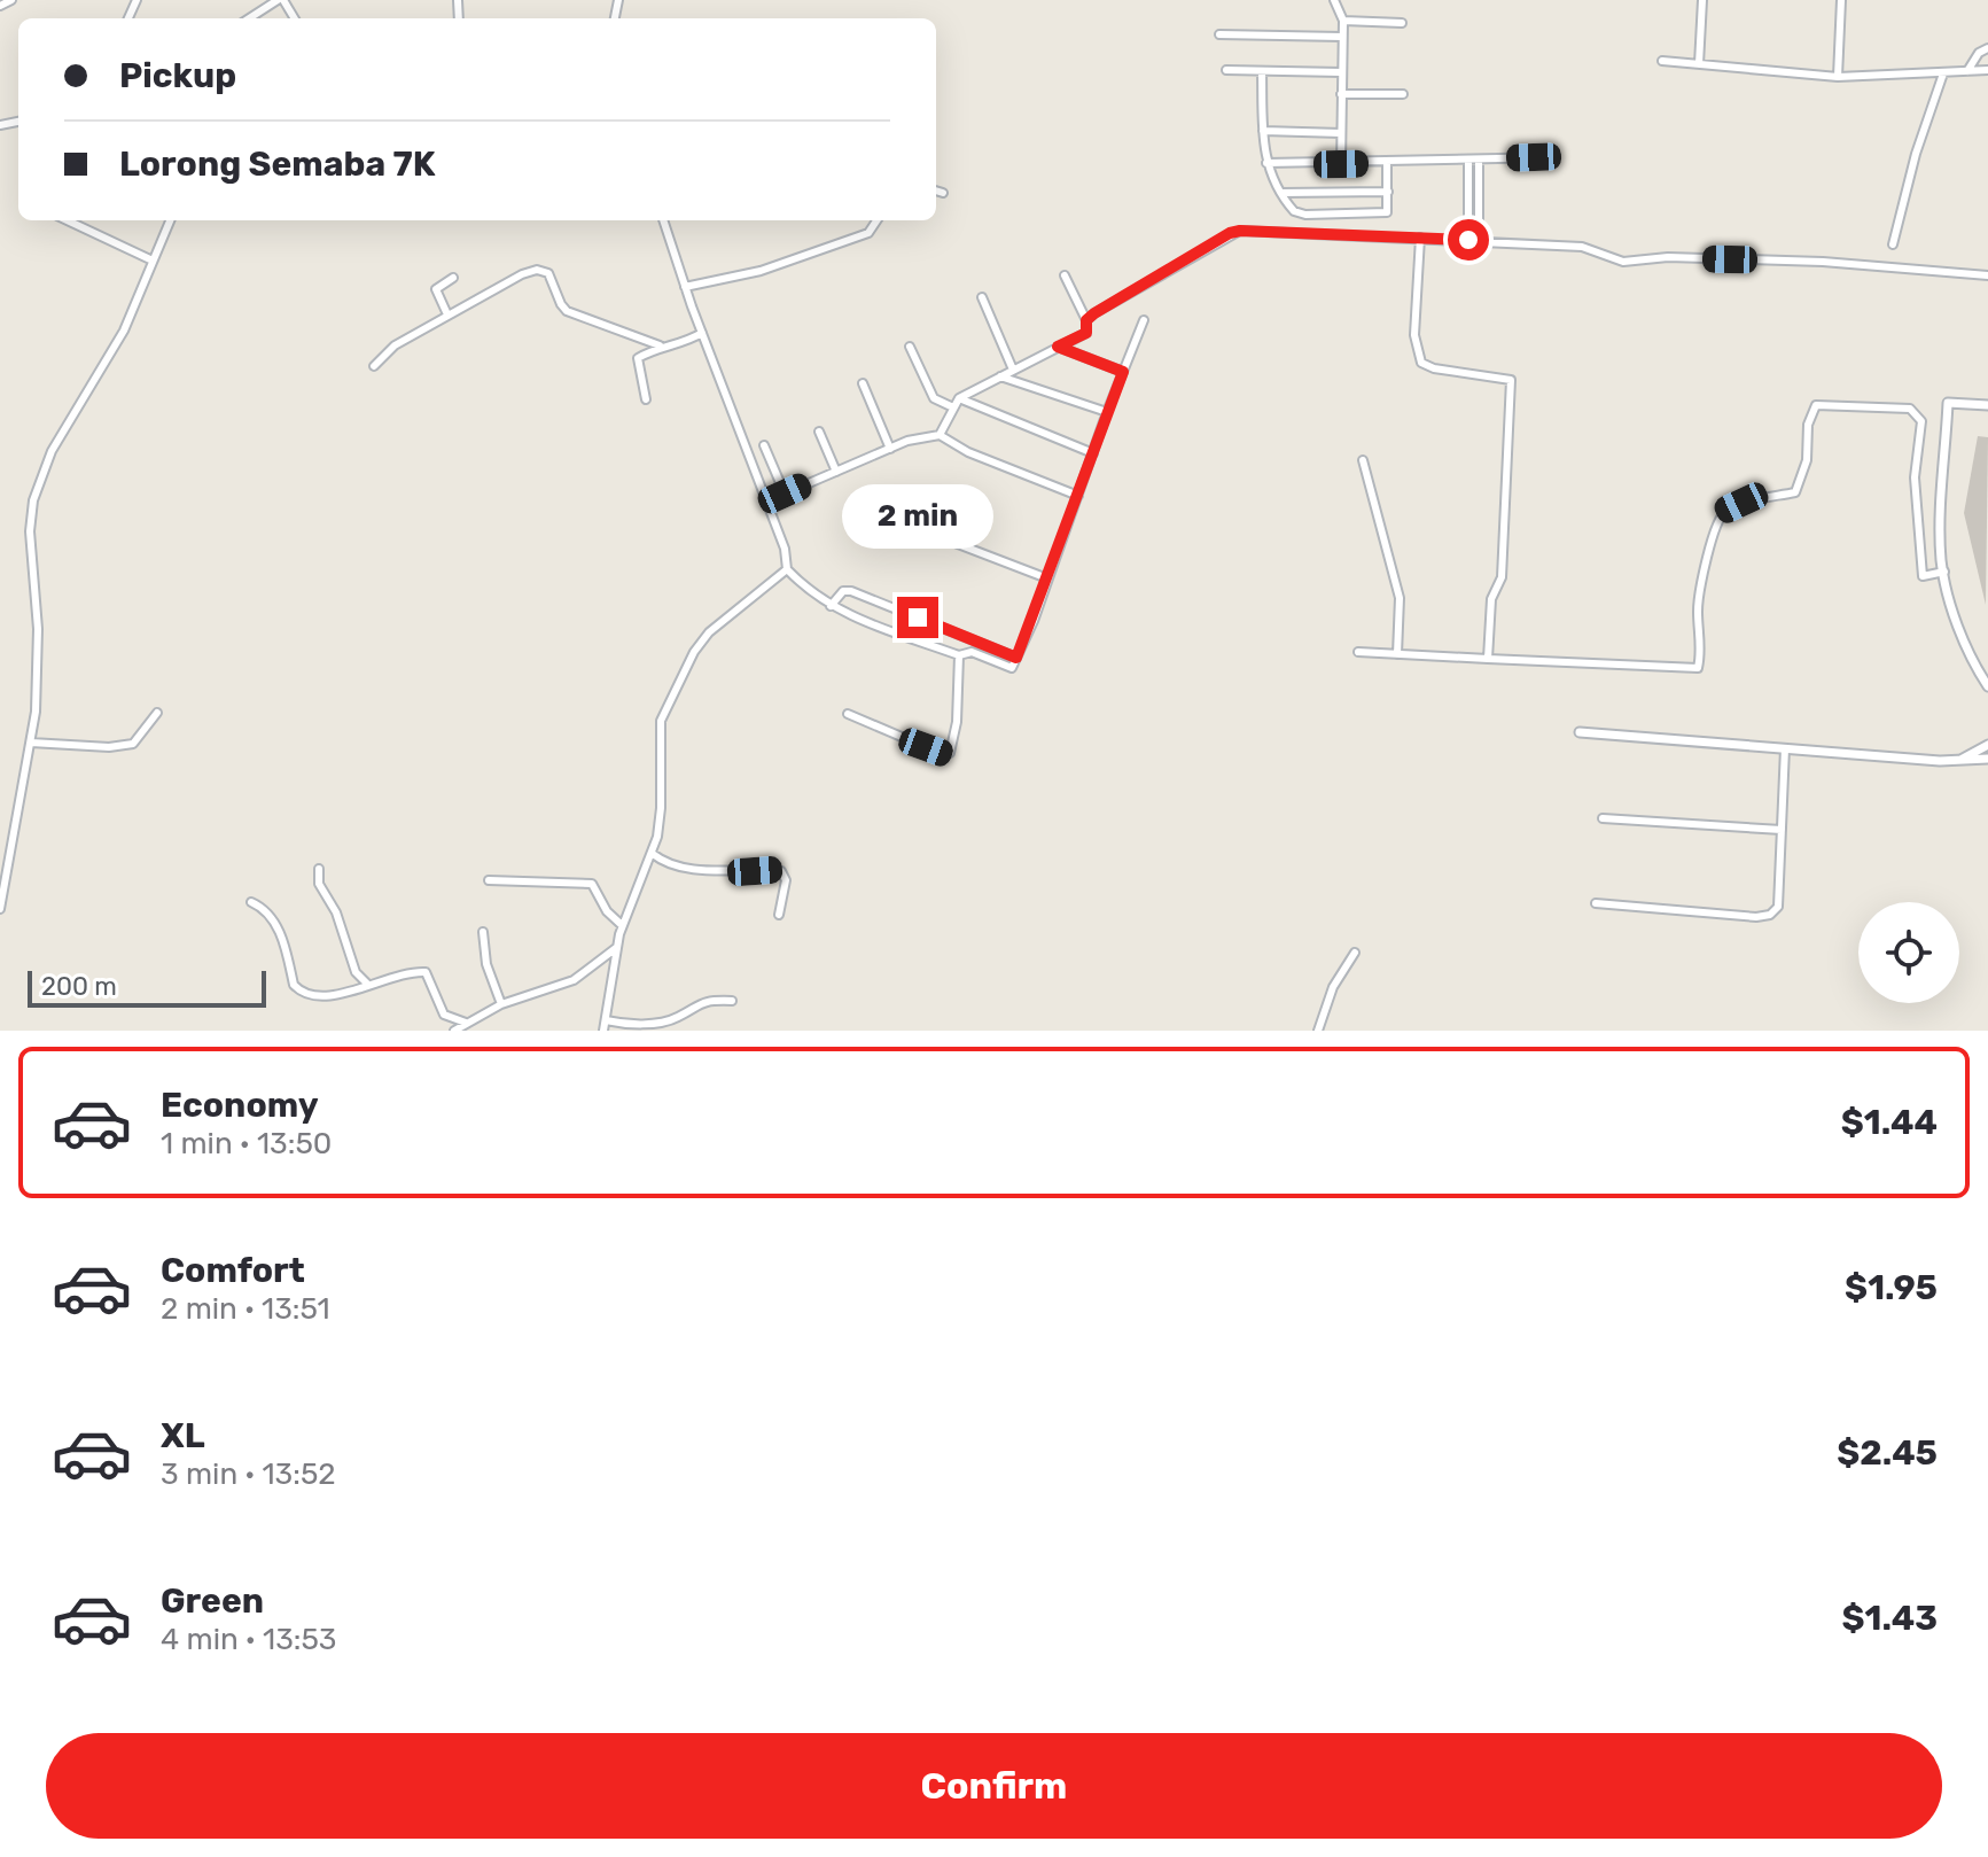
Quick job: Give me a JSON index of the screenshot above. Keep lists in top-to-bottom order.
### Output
{
  "scale_bar": "200 m",
  "page": {
    "banner": ["Pickup", "Lorong Semaba 7K"],
    "bubble": "2 min",
    "scale": "200 m",
    "list": [
      {
        "name": "Economy",
        "note": "1 min · 13:50",
        "value": "$1.44"
      },
      {
        "name": "Comfort",
        "note": "2 min · 13:51",
        "value": "$1.95"
      },
      {
        "name": "XL",
        "note": "3 min · 13:52",
        "value": "$2.45"
      },
      {
        "name": "Green",
        "note": "4 min · 13:53",
        "value": "$1.43"
      }
    ],
    "buttons": "Confirm"
  }
}
